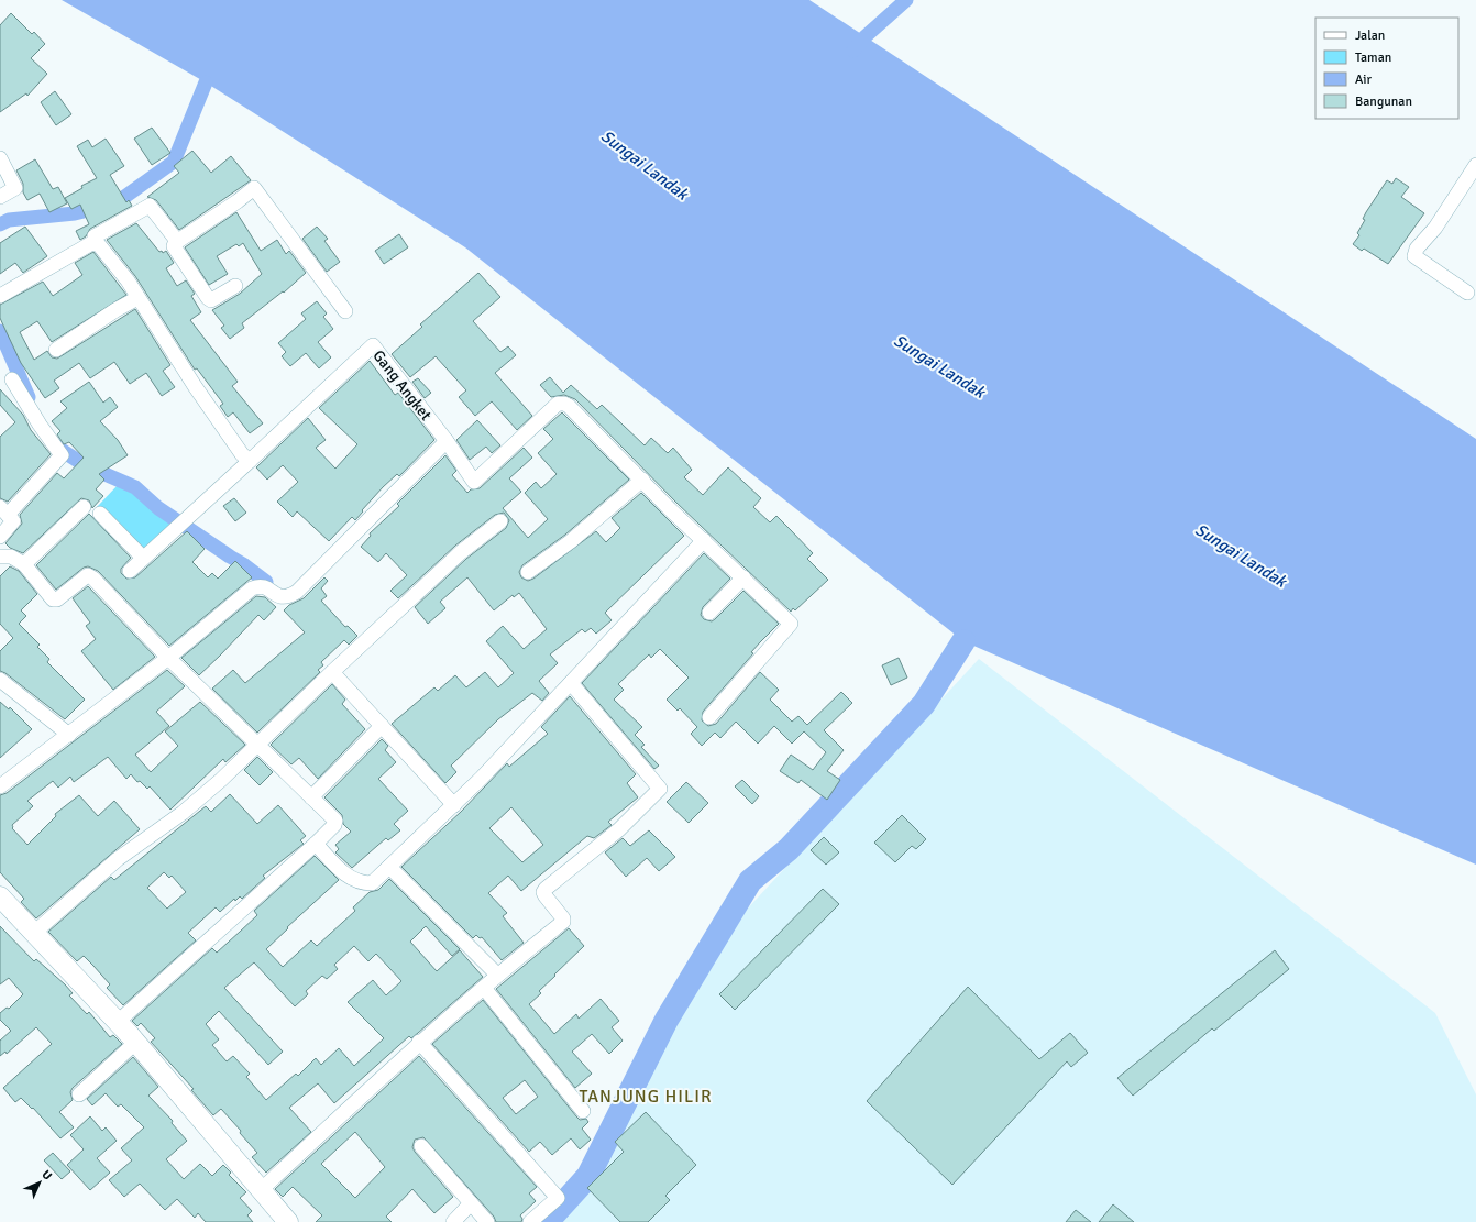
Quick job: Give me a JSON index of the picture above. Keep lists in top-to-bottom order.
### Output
{
  "streets": {
    "street": ["Gang Angket"]
  },
  "districts": ["TANJUNG HILIR"],
  "water": ["Sungai Landak"],
  "legend": [
    "Jalan",
    "Taman",
    "Air",
    "Bangunan"
  ],
  "north": "top right"
}
